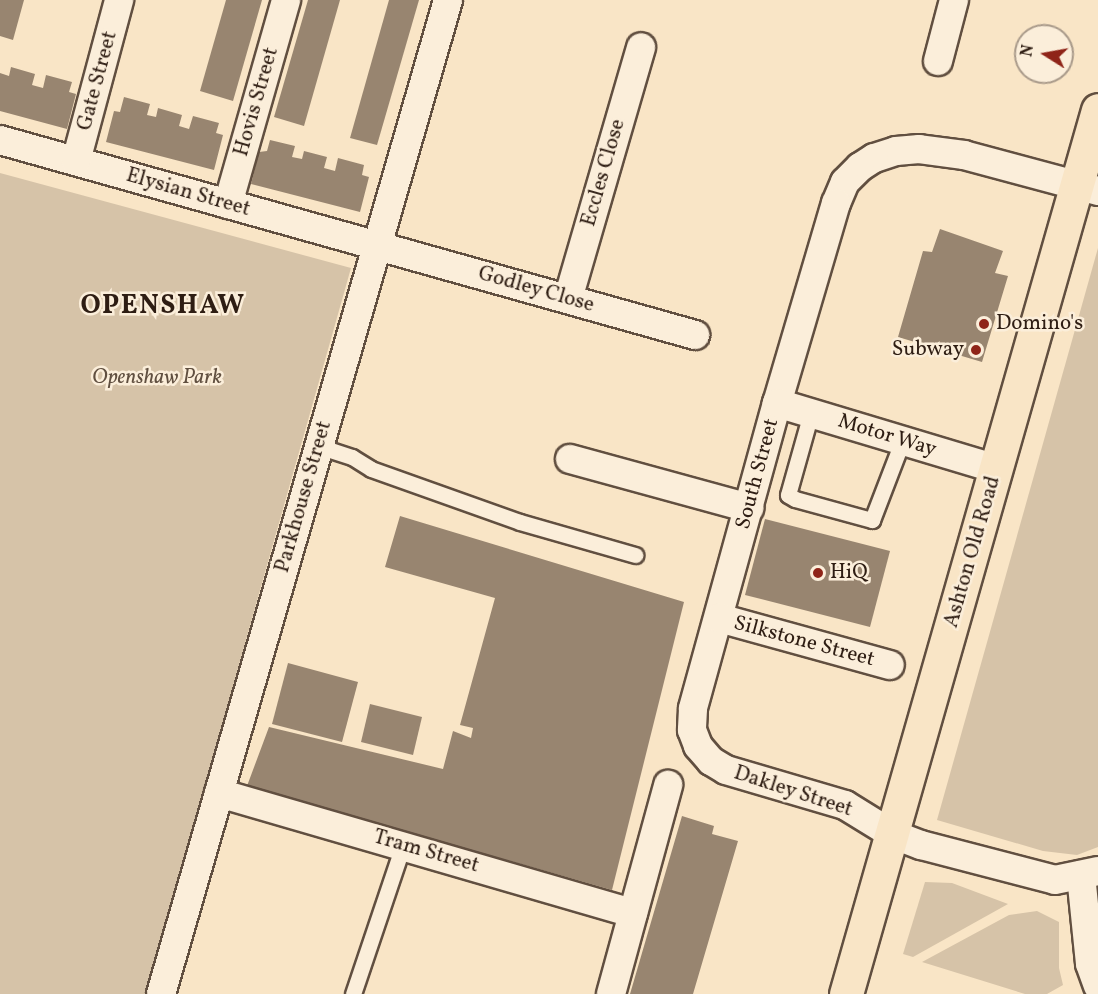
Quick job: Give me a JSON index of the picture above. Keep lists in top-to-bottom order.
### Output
{
  "streets": {
    "highway": ["Ashton Old Road"],
    "street": [
      "Gate Street",
      "Hovis Street",
      "Eccles Close",
      "Elysian Street",
      "Godley Close",
      "Motor Way",
      "South Street",
      "Parkhouse Street",
      "Silkstone Street",
      "Dakley Street",
      "Tram Street"
    ]
  },
  "crossings": [
    ["Gate Street", "Elysian Street"],
    ["Hovis Street", "Elysian Street"],
    ["Eccles Close", "Godley Close"],
    ["Elysian Street", "Godley Close"],
    ["Elysian Street", "Parkhouse Street"],
    ["Godley Close", "Parkhouse Street"],
    ["Motor Way", "South Street"],
    ["Motor Way", "Ashton Old Road"],
    ["South Street", "Ashton Old Road"],
    ["South Street", "Silkstone Street"],
    ["South Street", "Dakley Street"],
    ["Parkhouse Street", "Tram Street"],
    ["Ashton Old Road", "Dakley Street"]
  ],
  "districts": ["OPENSHAW"],
  "parks": ["Openshaw Park"],
  "places": ["Domino's", "Subway", "HiQ"],
  "north": "left"
}
